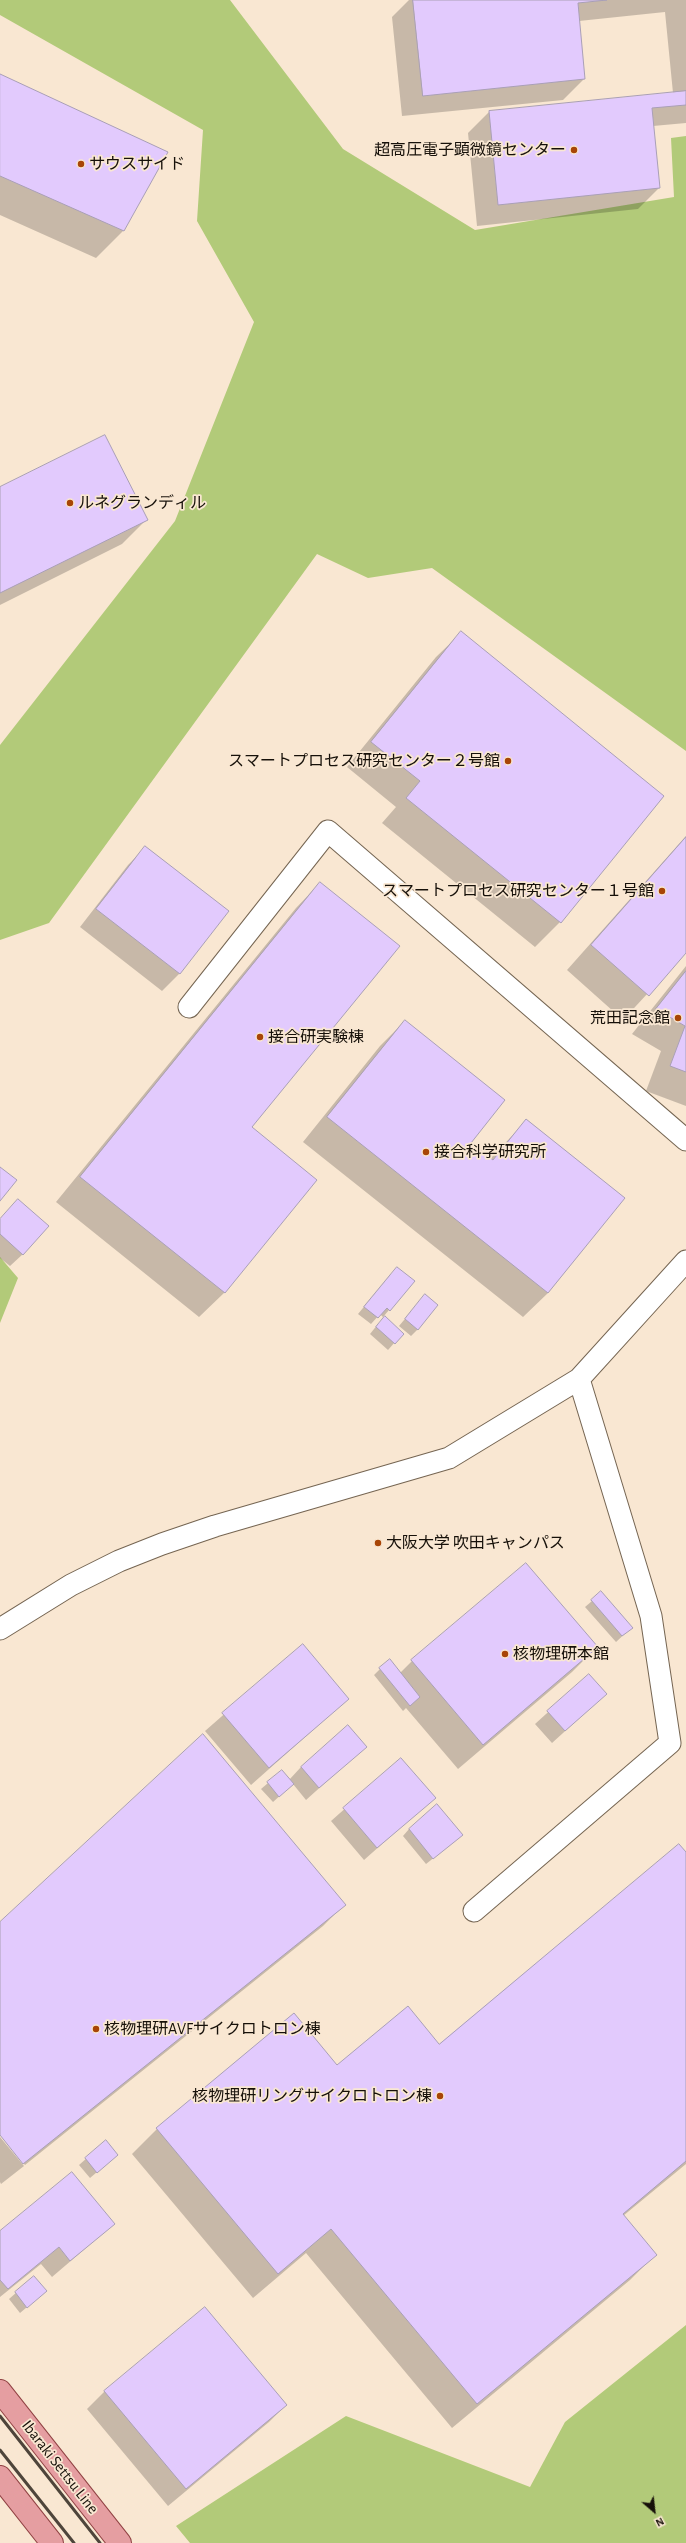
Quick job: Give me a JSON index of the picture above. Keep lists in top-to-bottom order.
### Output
{
  "streets": {
    "main road": ["Ibaraki Settsu Line"]
  },
  "places": [
    "超高圧電子顕微鏡センター",
    "サウスサイド",
    "ルネグランディル",
    "スマートプロセス研究センター２号館",
    "スマートプロセス研究センター１号館",
    "荒田記念館",
    "接合研実験棟",
    "接合科学研究所",
    "大阪大学 吹田キャンパス",
    "核物理研本館",
    "核物理研AVFサイクロトロン棟",
    "核物理研リングサイクロトロン棟"
  ],
  "north": "bottom right"
}
